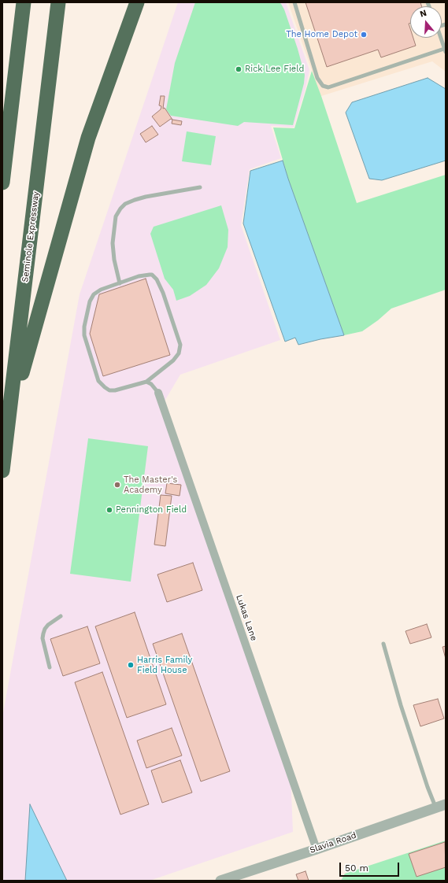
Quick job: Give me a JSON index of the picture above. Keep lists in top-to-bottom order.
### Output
{
  "streets": {
    "highway": ["Seminole Expressway"],
    "street": ["Lukas Lane", "Slavia Road"]
  },
  "crossings": [
    ["Lukas Lane", "Slavia Road"]
  ],
  "places": [
    "The Home Depot",
    "Rick Lee Field",
    "The Master's Academy",
    "Pennington Field",
    "Harris Family Field House"
  ],
  "scale_bar": "50 m",
  "north": "top"
}
